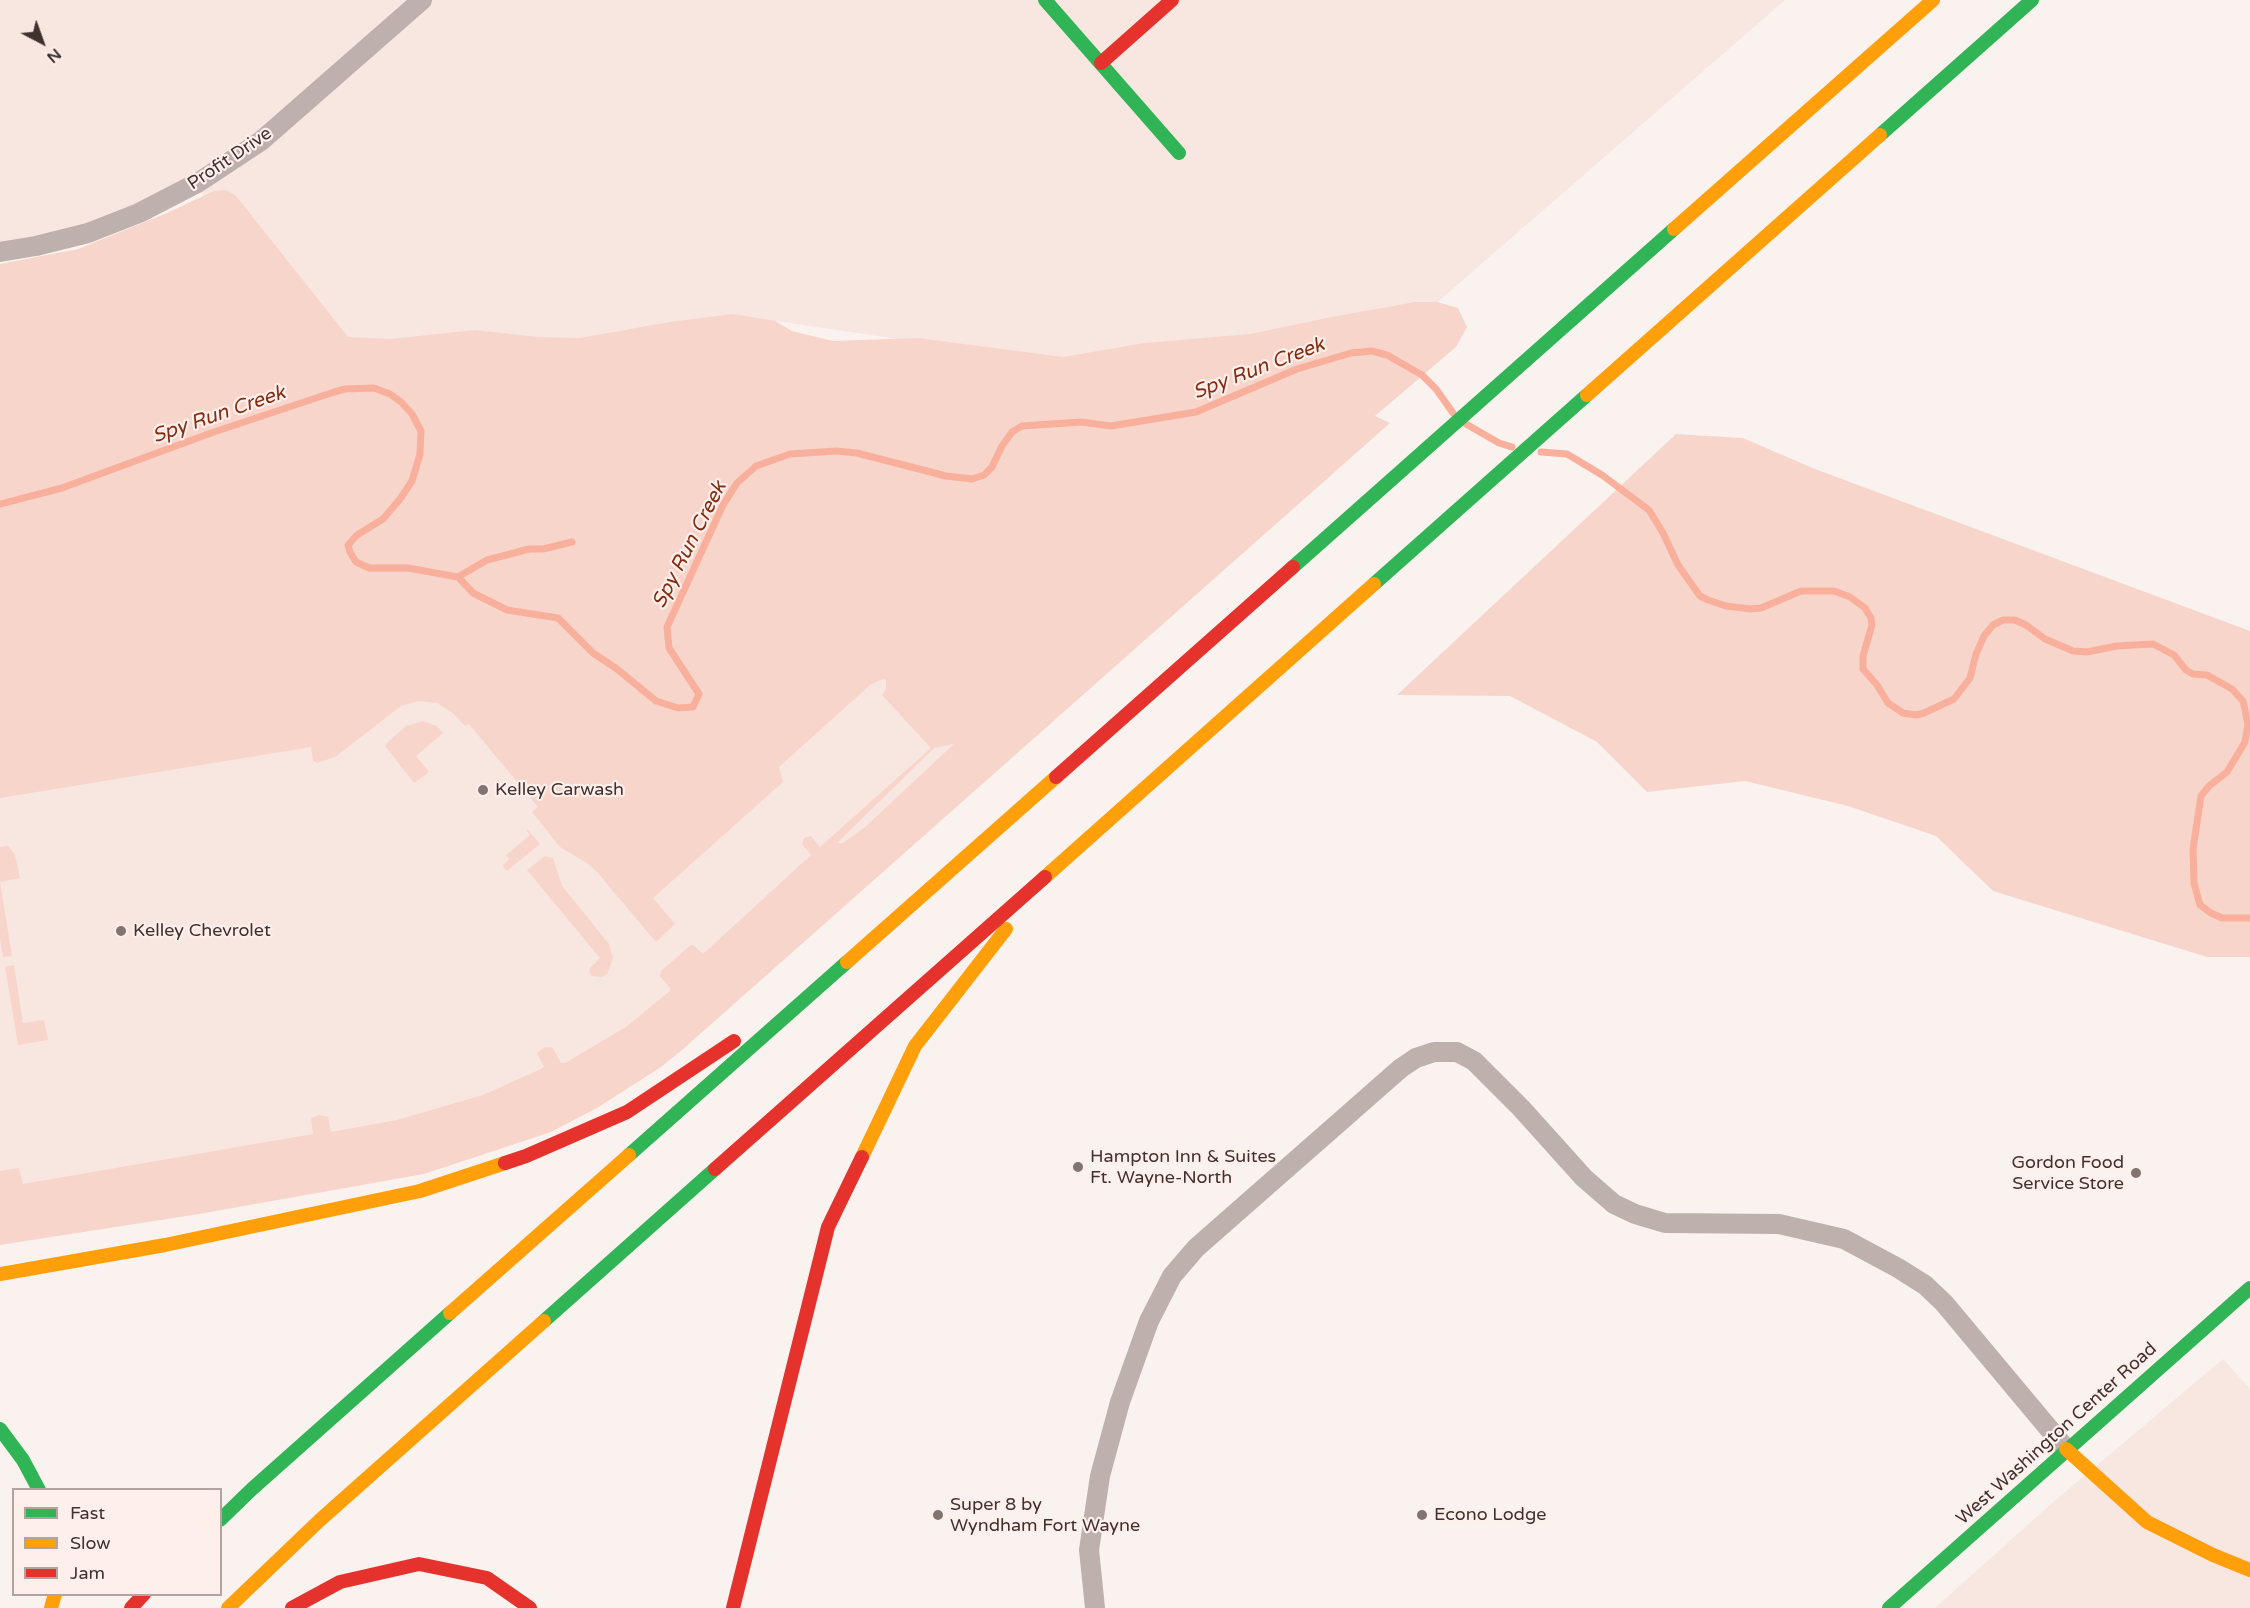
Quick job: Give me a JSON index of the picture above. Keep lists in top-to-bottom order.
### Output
{
  "streets": {
    "main road": ["West Washington Center Road"],
    "street": ["Profit Drive"]
  },
  "water": ["Spy Run Creek"],
  "places": [
    "Kelley Carwash",
    "Kelley Chevrolet",
    "Hampton Inn & Suites Ft. Wayne-North",
    "Gordon Food Service Store",
    "Super 8 by Wyndham Fort Wayne",
    "Econo Lodge"
  ],
  "legend": ["Fast", "Slow", "Jam"],
  "north": "bottom right"
}
